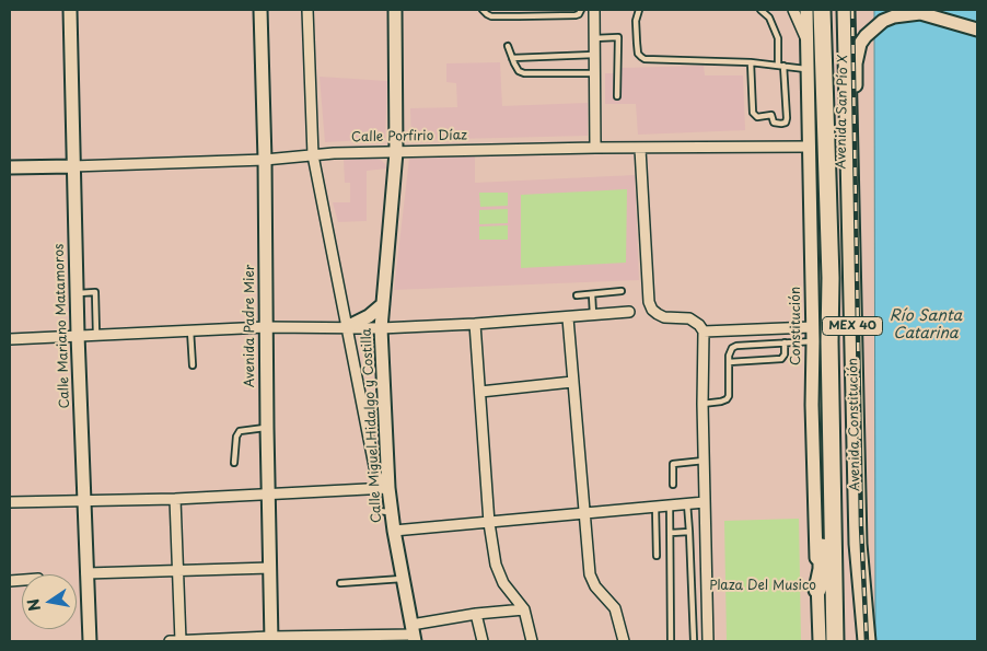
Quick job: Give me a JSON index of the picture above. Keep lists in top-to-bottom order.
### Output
{
  "streets": {
    "highway": ["MEX 40", "Avenida Constitución"],
    "street": [
      "Avenida San Pío X",
      "Calle Porfirio Díaz",
      "Calle Mariano Matamoros",
      "Avenida Padre Mier",
      "Constitución",
      "Calle Miguel Hidalgo y Costilla"
    ]
  },
  "crossings": [
    ["Avenida San Pío X", "Avenida Constitución"],
    ["Calle Porfirio Díaz", "Calle Mariano Matamoros"],
    ["Calle Porfirio Díaz", "Avenida Padre Mier"],
    ["Calle Porfirio Díaz", "Constitución"],
    ["Calle Porfirio Díaz", "Calle Miguel Hidalgo y Costilla"],
    ["Constitución", "Avenida Constitución"]
  ],
  "water": ["Río Santa Catarina"],
  "parks": ["Plaza Del Musico"],
  "north": "left"
}
